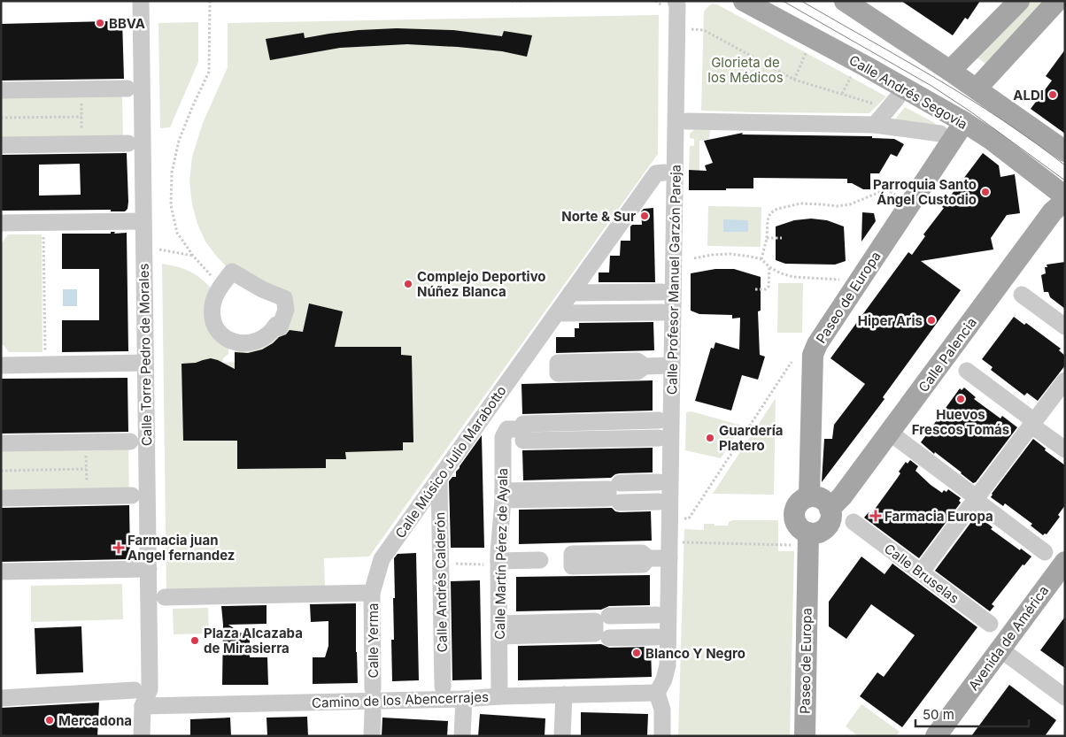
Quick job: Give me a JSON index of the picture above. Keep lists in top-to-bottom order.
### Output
{
  "streets": {
    "main road": [
      "Calle Andrés Segovia",
      "Paseo de Europa",
      "Calle Palencia",
      "Avenida de América"
    ],
    "street": [
      "Calle Profesor Manuel Garzón Pareja",
      "Calle Torre Pedro de Morales",
      "Calle Músico Julio Marabotto",
      "Calle Martín Pérez de Ayala",
      "Calle Bruselas",
      "Calle Andrés Calderón",
      "Calle Yerma",
      "Camino de los Abencerrajes"
    ]
  },
  "crossings": [
    ["Calle Andrés Segovia", "Paseo de Europa"],
    ["Calle Profesor Manuel Garzón Pareja", "Calle Músico Julio Marabotto"],
    ["Calle Profesor Manuel Garzón Pareja", "Camino de los Abencerrajes"],
    ["Paseo de Europa", "Calle Palencia"],
    ["Calle Torre Pedro de Morales", "Camino de los Abencerrajes"],
    ["Calle Músico Julio Marabotto", "Calle Andrés Calderón"],
    ["Calle Músico Julio Marabotto", "Calle Yerma"],
    ["Calle Martín Pérez de Ayala", "Camino de los Abencerrajes"]
  ],
  "parks": ["Glorieta de los Médicos"],
  "places": {
    "other": [
      "BBVA",
      "ALDI",
      "Parroquia Santo Ángel Custodio",
      "Norte & Sur",
      "Complejo Deportivo Núñez Blanca",
      "Hiper Aris",
      "Huevos Frescos Tomás",
      "Guardería Platero",
      "Plaza Alcazaba de Mirasierra",
      "Blanco Y Negro",
      "Mercadona"
    ],
    "health": ["Farmacia Europa", "Farmacia juan Angel fernandez"]
  },
  "scale_bar": "50 m"
}
